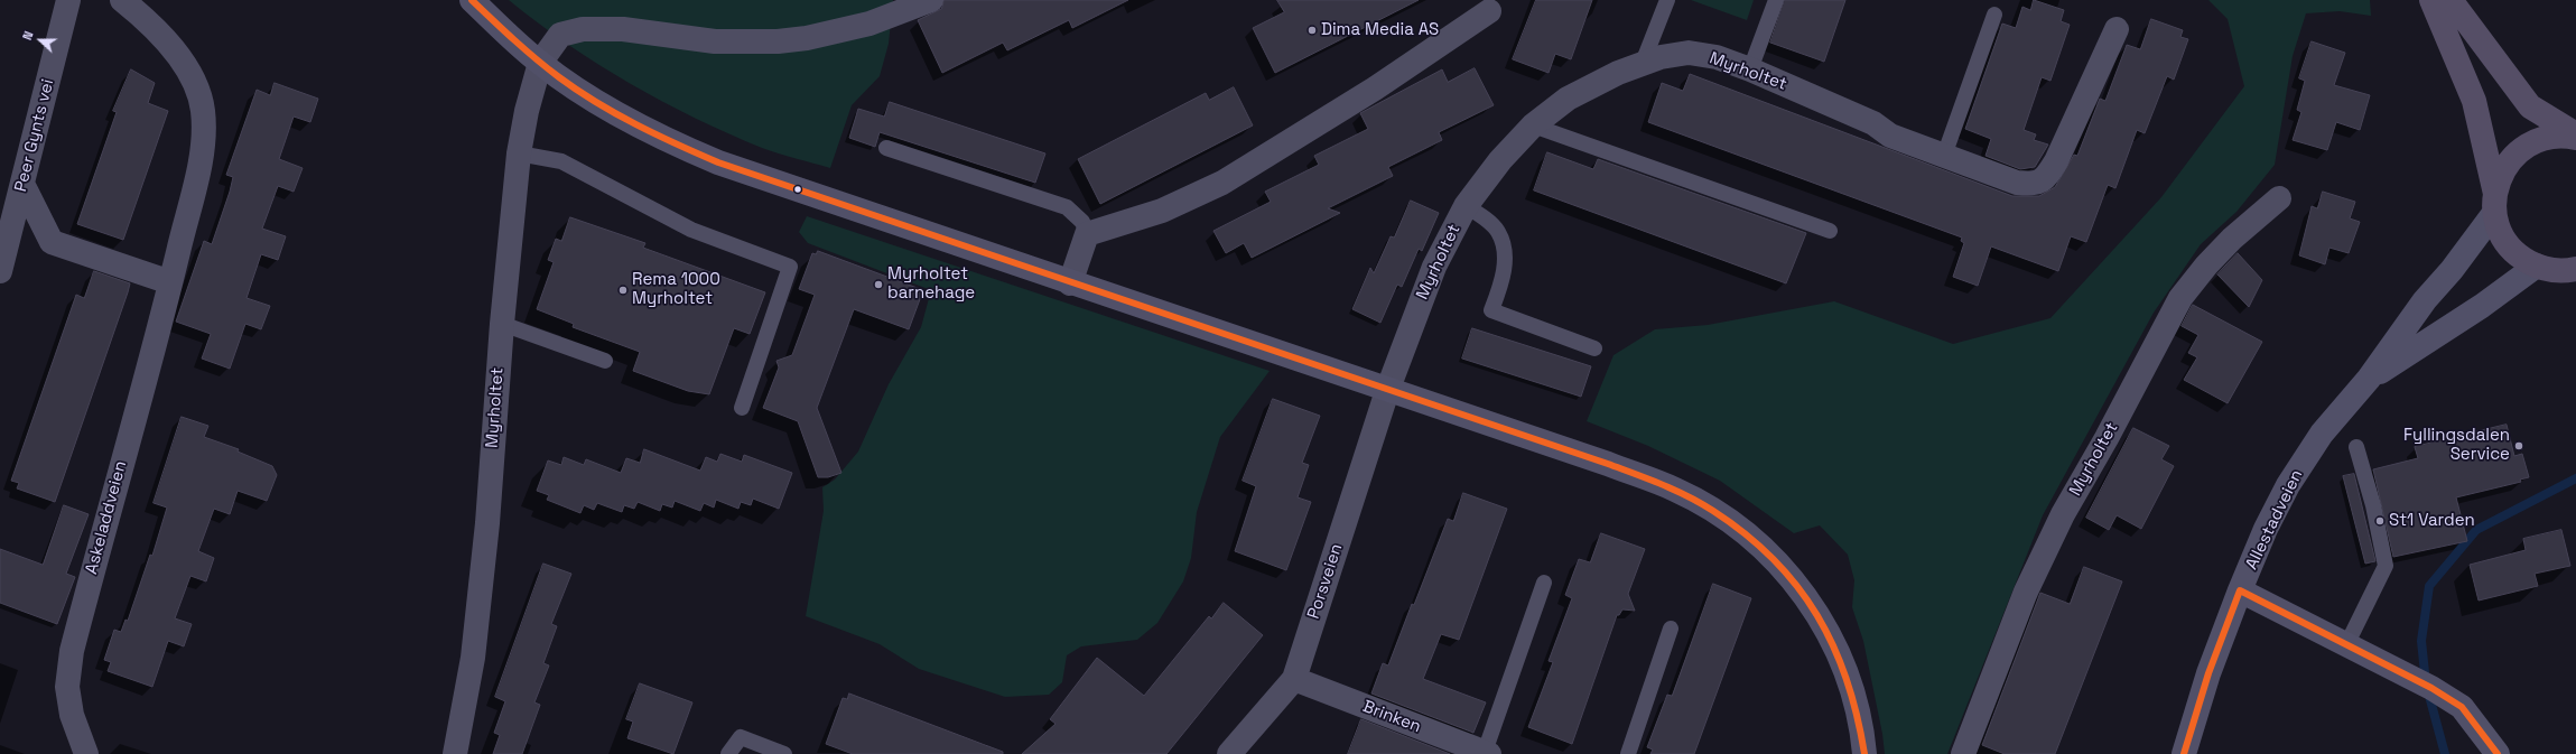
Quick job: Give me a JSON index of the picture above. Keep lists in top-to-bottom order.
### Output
{
  "streets": {
    "main road": ["Allestadveien"],
    "street": [
      "Myrholtet",
      "Peer Gynts vei",
      "Askeladdveien",
      "Porsveien",
      "Brinken"
    ]
  },
  "crossings": [
    ["Myrholtet", "Porsveien"],
    ["Porsveien", "Brinken"]
  ],
  "places": [
    "Dima Media AS",
    "Myrholtet barnehage",
    "Rema 1000 Myrholtet",
    "Fyllingsdalen Service",
    "St1 Varden"
  ],
  "north": "left"
}
